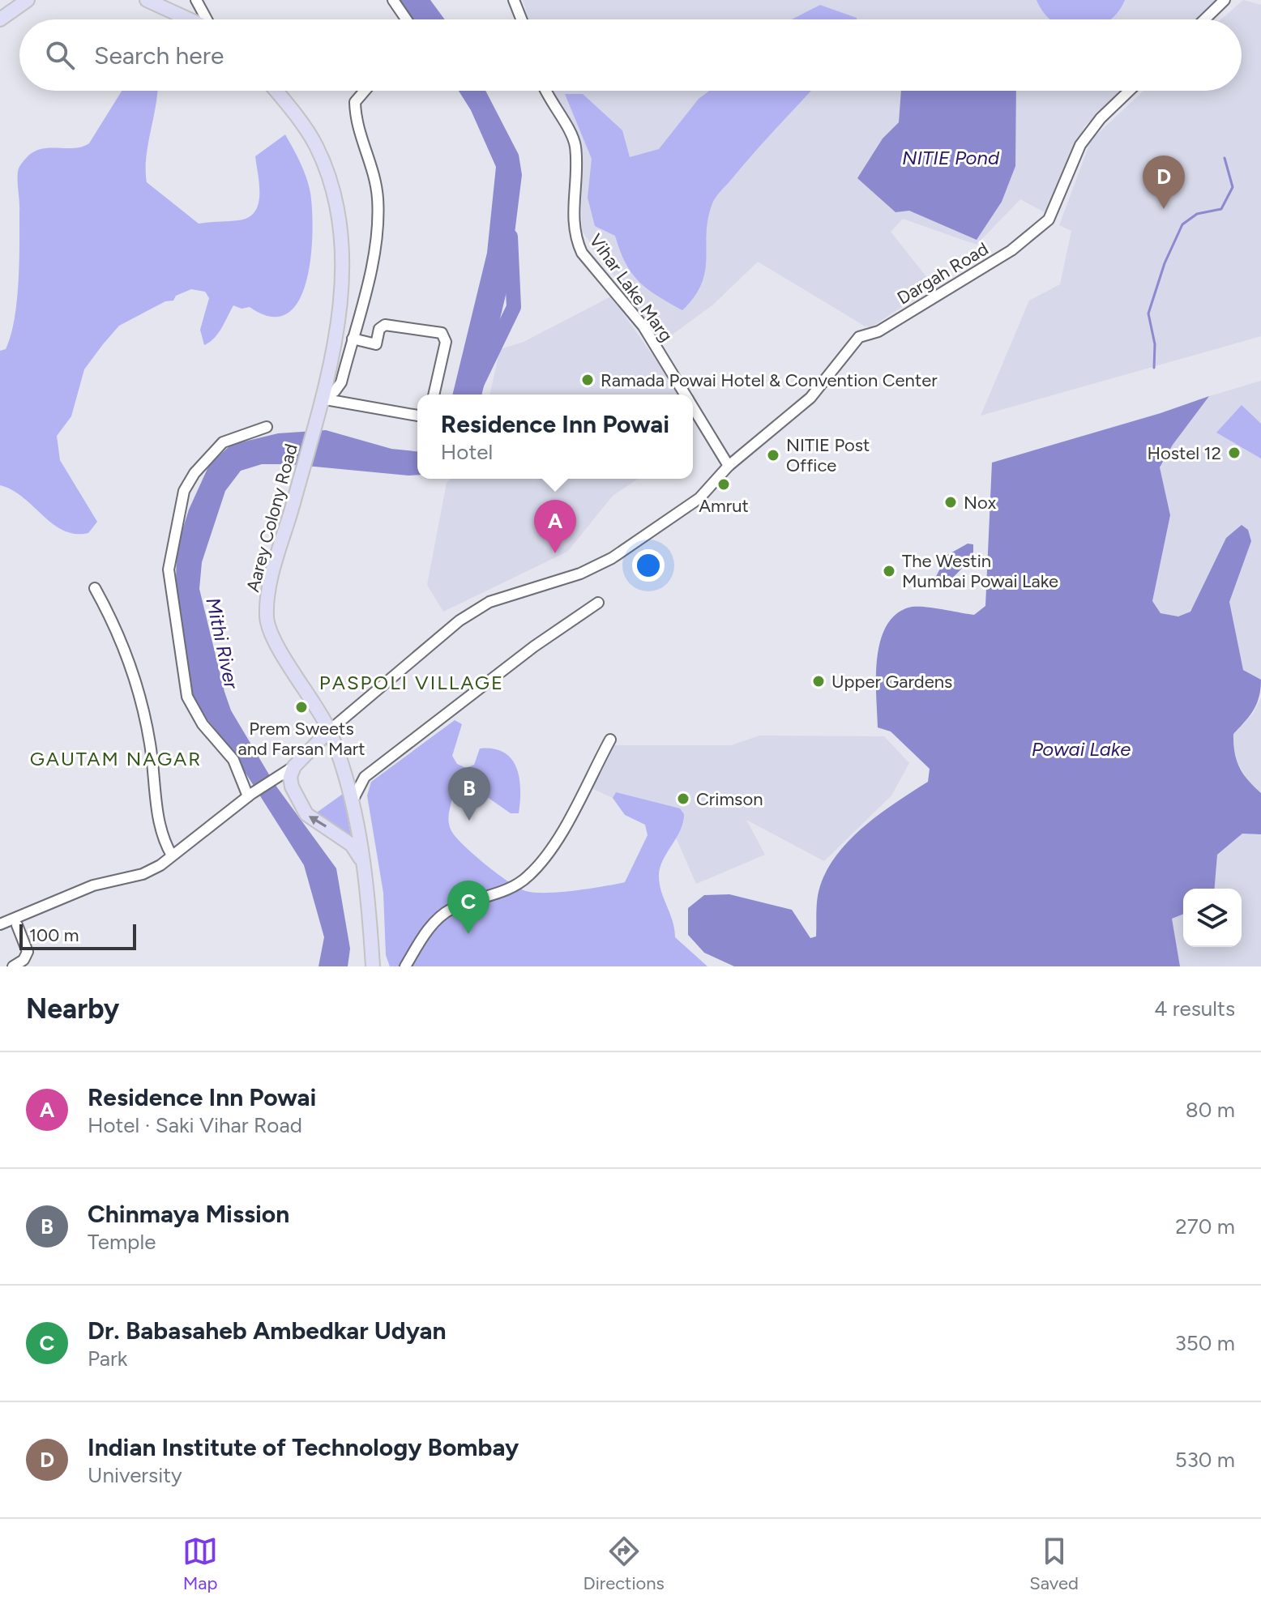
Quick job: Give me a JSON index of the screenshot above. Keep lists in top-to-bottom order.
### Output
{
  "streets": {
    "main road": ["Aarey Colony Road"],
    "street": ["Dargah Road", "Vihar Lake Marg"]
  },
  "crossings": [
    ["Dargah Road", "Vihar Lake Marg"],
    ["Dargah Road", "Aarey Colony Road"]
  ],
  "districts": ["PASPOLI VILLAGE", "GAUTAM NAGAR"],
  "water": ["NITIE Pond", "Mithi River", "Powai Lake"],
  "places": [
    "Ramada Powai Hotel & Convention Center",
    "Hostel 12",
    "NITIE Post Office",
    "Amrut",
    "Nox",
    "The Westin Mumbai Powai Lake",
    "Upper Gardens",
    "Prem Sweets and Farsan Mart",
    "Crimson"
  ],
  "scale_bar": "100 m",
  "page": {
    "search": "Search here",
    "pins": [
      "D",
      "A",
      "B",
      "C"
    ],
    "popup": ["Residence Inn Powai", "Hotel"],
    "scale": "100 m",
    "heading": ["Nearby", "4 results"],
    "list": [
      {
        "mark": "A",
        "name": "Residence Inn Powai",
        "note": "Hotel · Saki Vihar Road",
        "value": "80 m"
      },
      {
        "mark": "B",
        "name": "Chinmaya Mission",
        "note": "Temple",
        "value": "270 m"
      },
      {
        "mark": "C",
        "name": "Dr. Babasaheb Ambedkar Udyan",
        "note": "Park",
        "value": "350 m"
      },
      {
        "mark": "D",
        "name": "Indian Institute of Technology Bombay",
        "note": "University",
        "value": "530 m"
      }
    ],
    "nav": ["Map", "Directions", "Saved"]
  }
}
